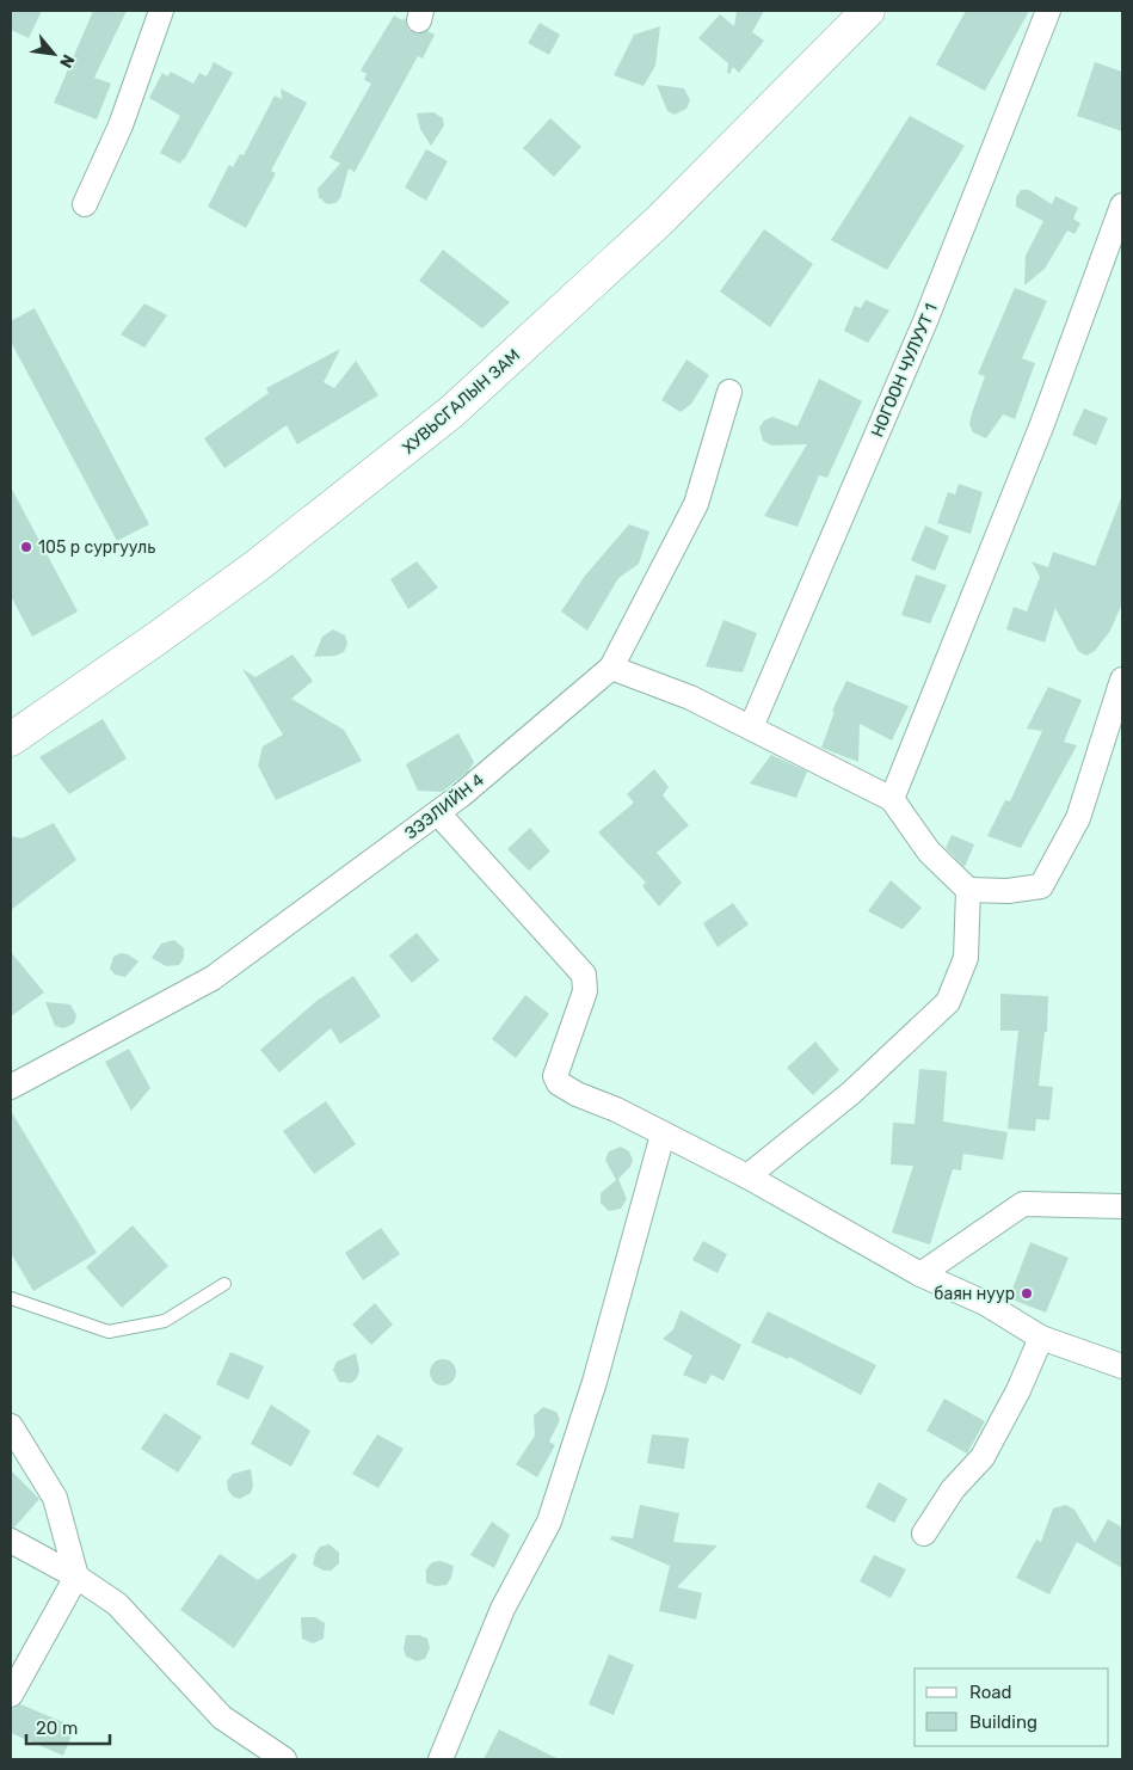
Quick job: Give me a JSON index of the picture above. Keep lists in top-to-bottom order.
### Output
{
  "streets": {
    "main road": ["ХУВЬСГАЛЫН ЗАМ"],
    "street": ["НОГООН ЧУЛУУТ 1", "ЗЭЭЛИЙН 4"]
  },
  "places": ["105 р сургууль", "баян нуур"],
  "legend": ["Road", "Building"],
  "scale_bar": "20 m",
  "north": "bottom right"
}
